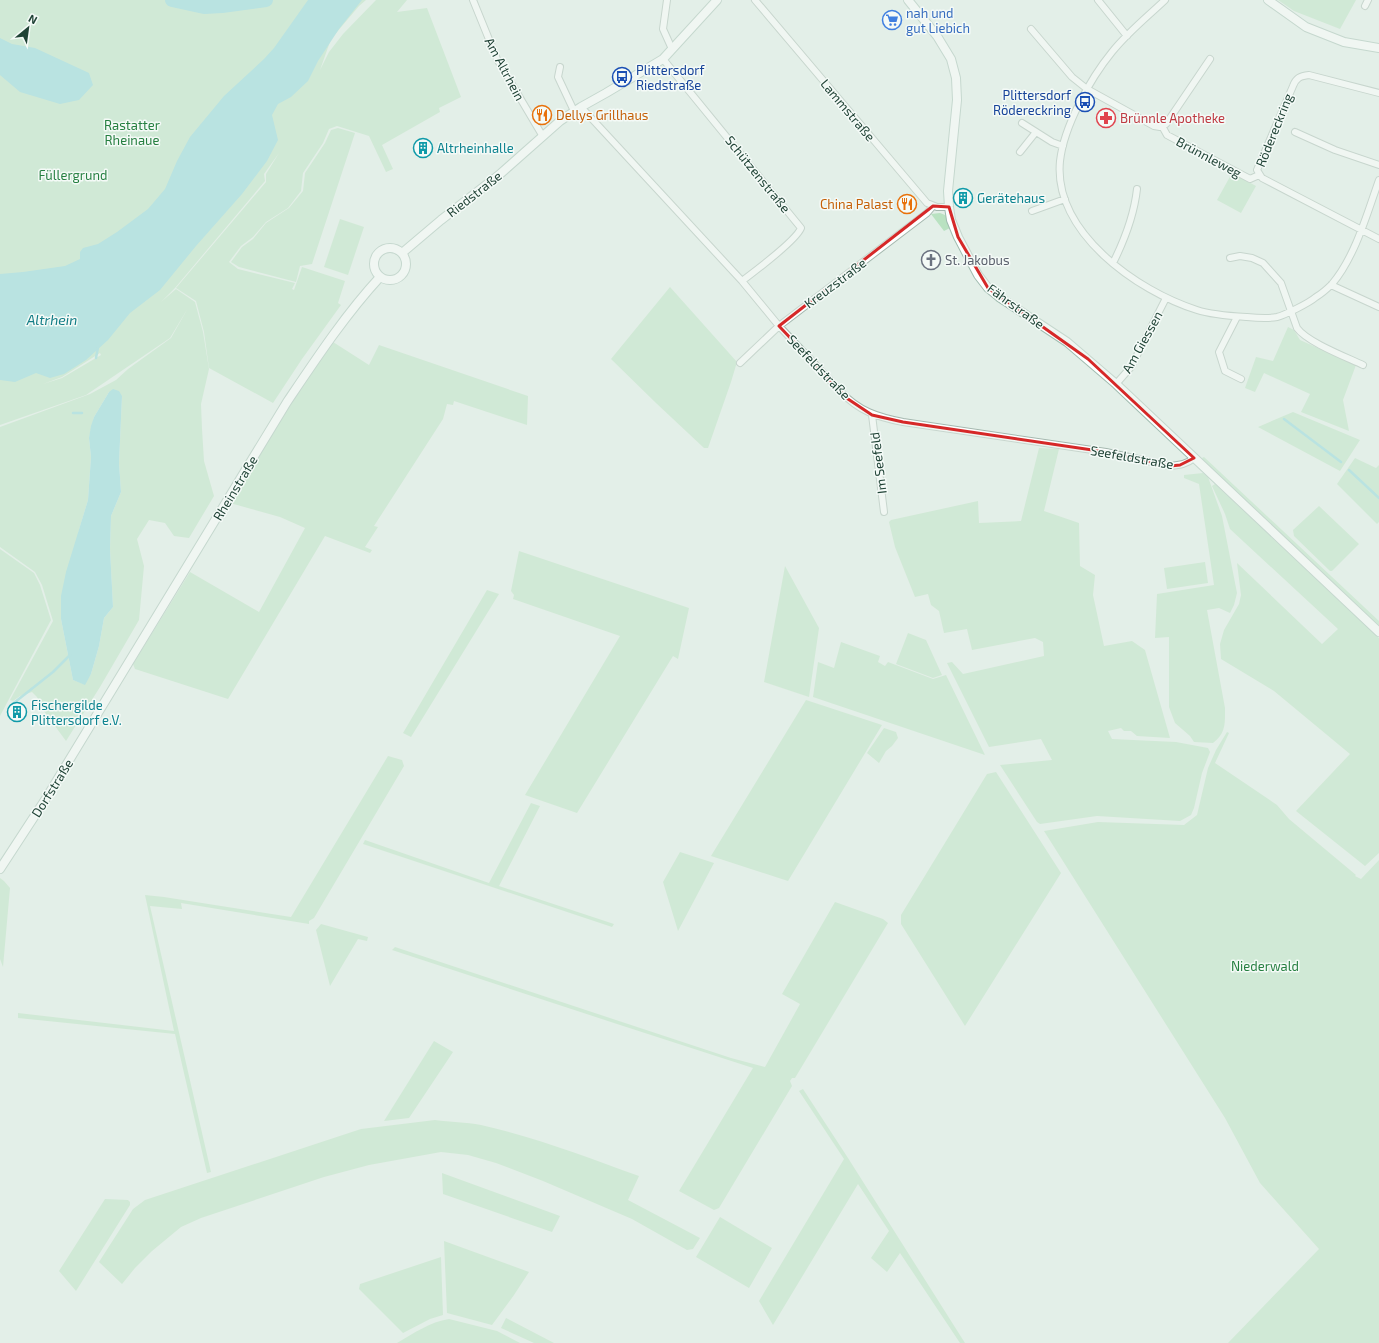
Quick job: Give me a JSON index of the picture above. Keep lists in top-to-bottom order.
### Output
{
  "streets": {
    "main road": [
      "Riedstraße",
      "Fährstraße",
      "Rheinstraße",
      "Dorfstraße"
    ],
    "street": [
      "Am Altrhein",
      "Lammstraße",
      "Rödereckring",
      "Brünnleweg",
      "Schützenstraße",
      "Kreuzstraße",
      "Am Giessen",
      "Seefeldstraße",
      "Im Seefeld"
    ]
  },
  "crossings": [
    ["Am Altrhein", "Riedstraße"],
    ["Lammstraße", "Kreuzstraße"],
    ["Rödereckring", "Brünnleweg"],
    ["Schützenstraße", "Riedstraße"],
    ["Schützenstraße", "Seefeldstraße"],
    ["Riedstraße", "Seefeldstraße"],
    ["Riedstraße", "Rheinstraße"],
    ["Kreuzstraße", "Seefeldstraße"],
    ["Fährstraße", "Am Giessen"],
    ["Fährstraße", "Seefeldstraße"],
    ["Seefeldstraße", "Im Seefeld"],
    ["Rheinstraße", "Dorfstraße"]
  ],
  "water": ["Altrhein"],
  "parks": ["Rastatter Rheinaue", "Füllergrund", "Niederwald"],
  "places": {
    "supermarket": ["nah und gut Liebich"],
    "bus stop": ["Plittersdorf Riedstraße", "Plittersdorf Rödereckring"],
    "restaurant": ["Dellys Grillhaus", "China Palast"],
    "pharmacy": ["Brünnle Apotheke"],
    "building": ["Altrheinhalle", "Gerätehaus", "Fischergilde Plittersdorf e.V."],
    "church": ["St. Jakobus"]
  },
  "north": "top right"
}
